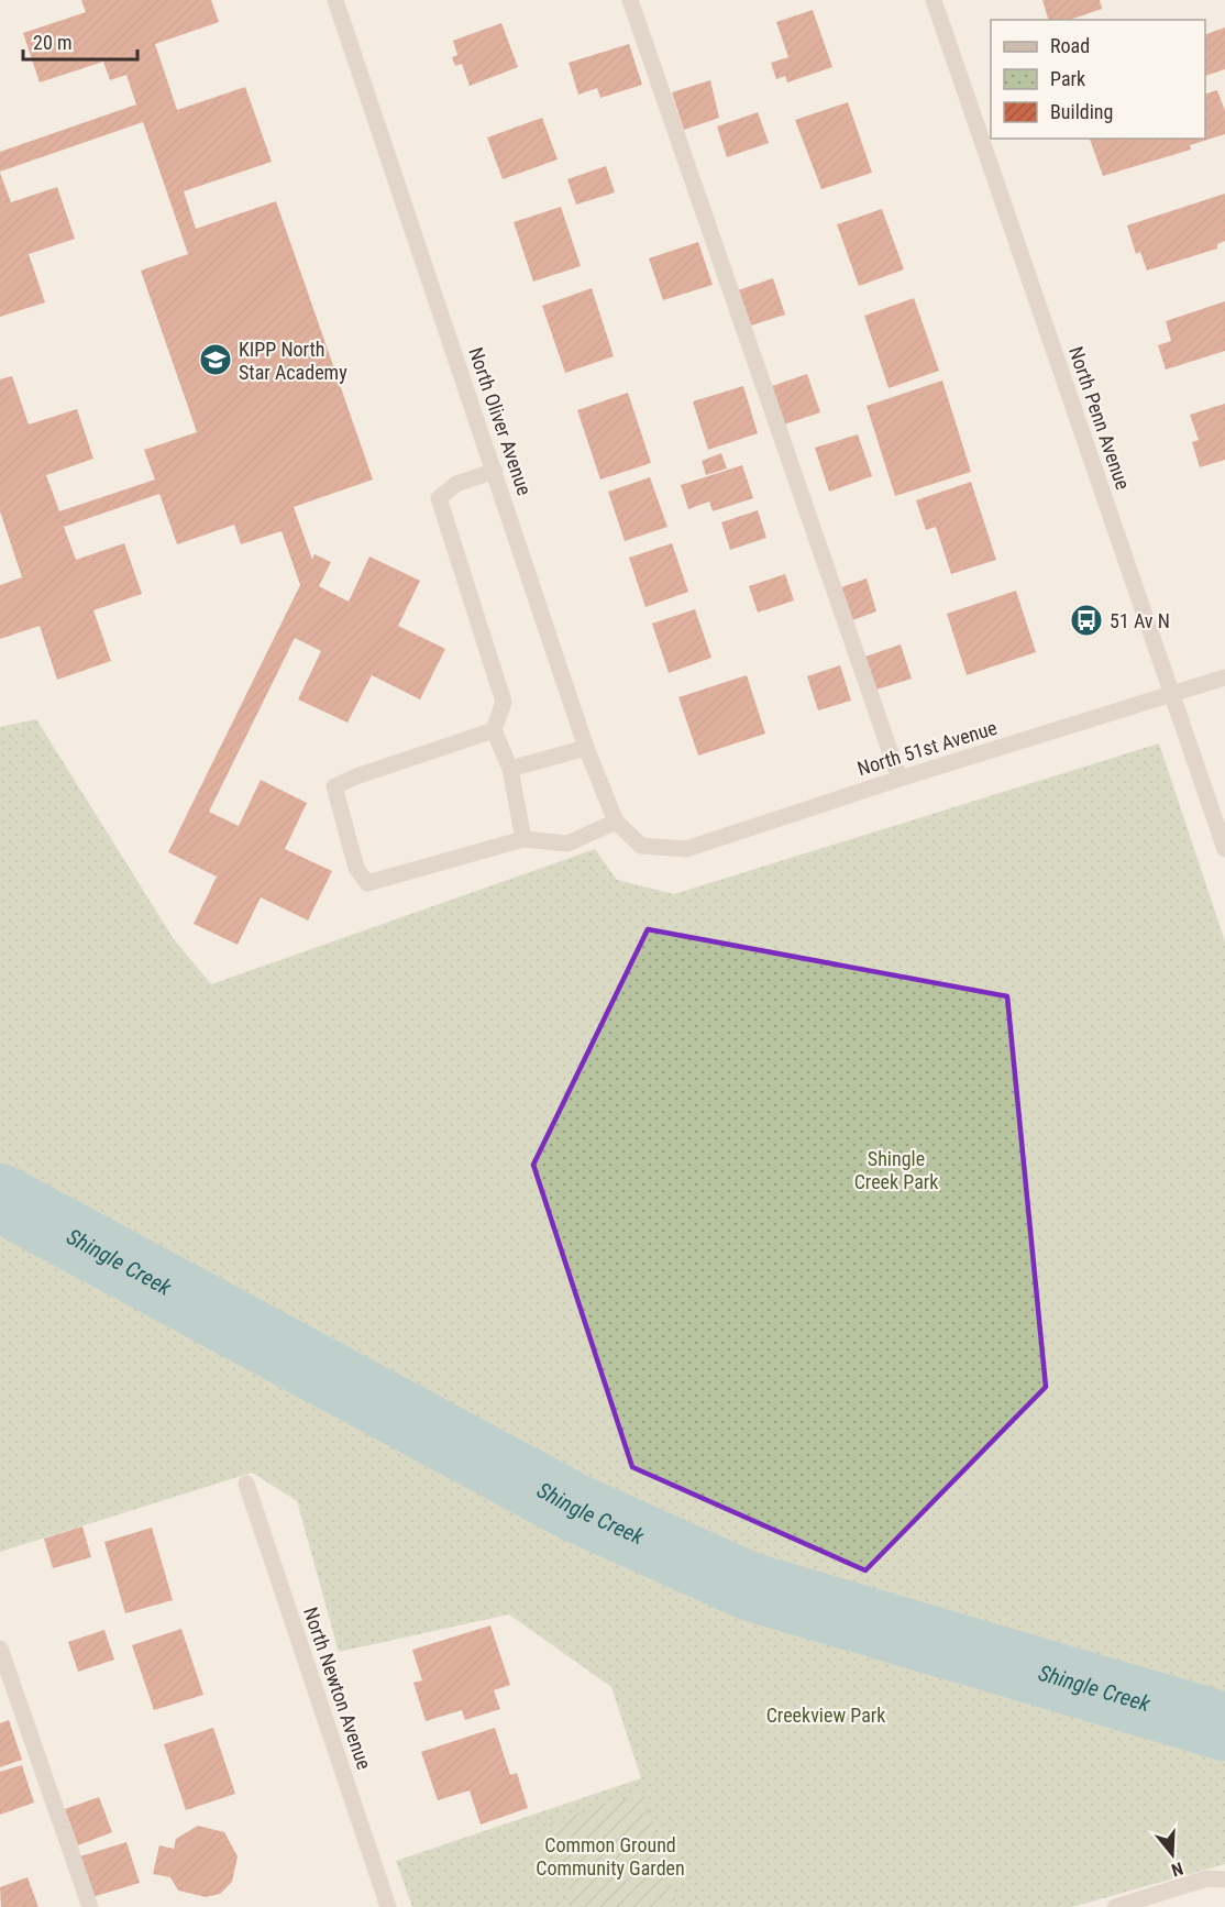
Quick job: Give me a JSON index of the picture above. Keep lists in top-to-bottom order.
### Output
{
  "streets": {
    "street": [
      "North Penn Avenue",
      "North Oliver Avenue",
      "North 51st Avenue",
      "North Newton Avenue"
    ]
  },
  "crossings": [
    ["North Penn Avenue", "North 51st Avenue"],
    ["North Oliver Avenue", "North 51st Avenue"]
  ],
  "water": ["Shingle Creek"],
  "parks": ["Shingle Creek Park", "Creekview Park", "Common Ground Community Garden"],
  "places": {
    "school or university": ["KIPP North Star Academy"],
    "bus stop": ["51 Av N"]
  },
  "legend": ["Road", "Park", "Building"],
  "scale_bar": "20 m",
  "north": "bottom"
}
